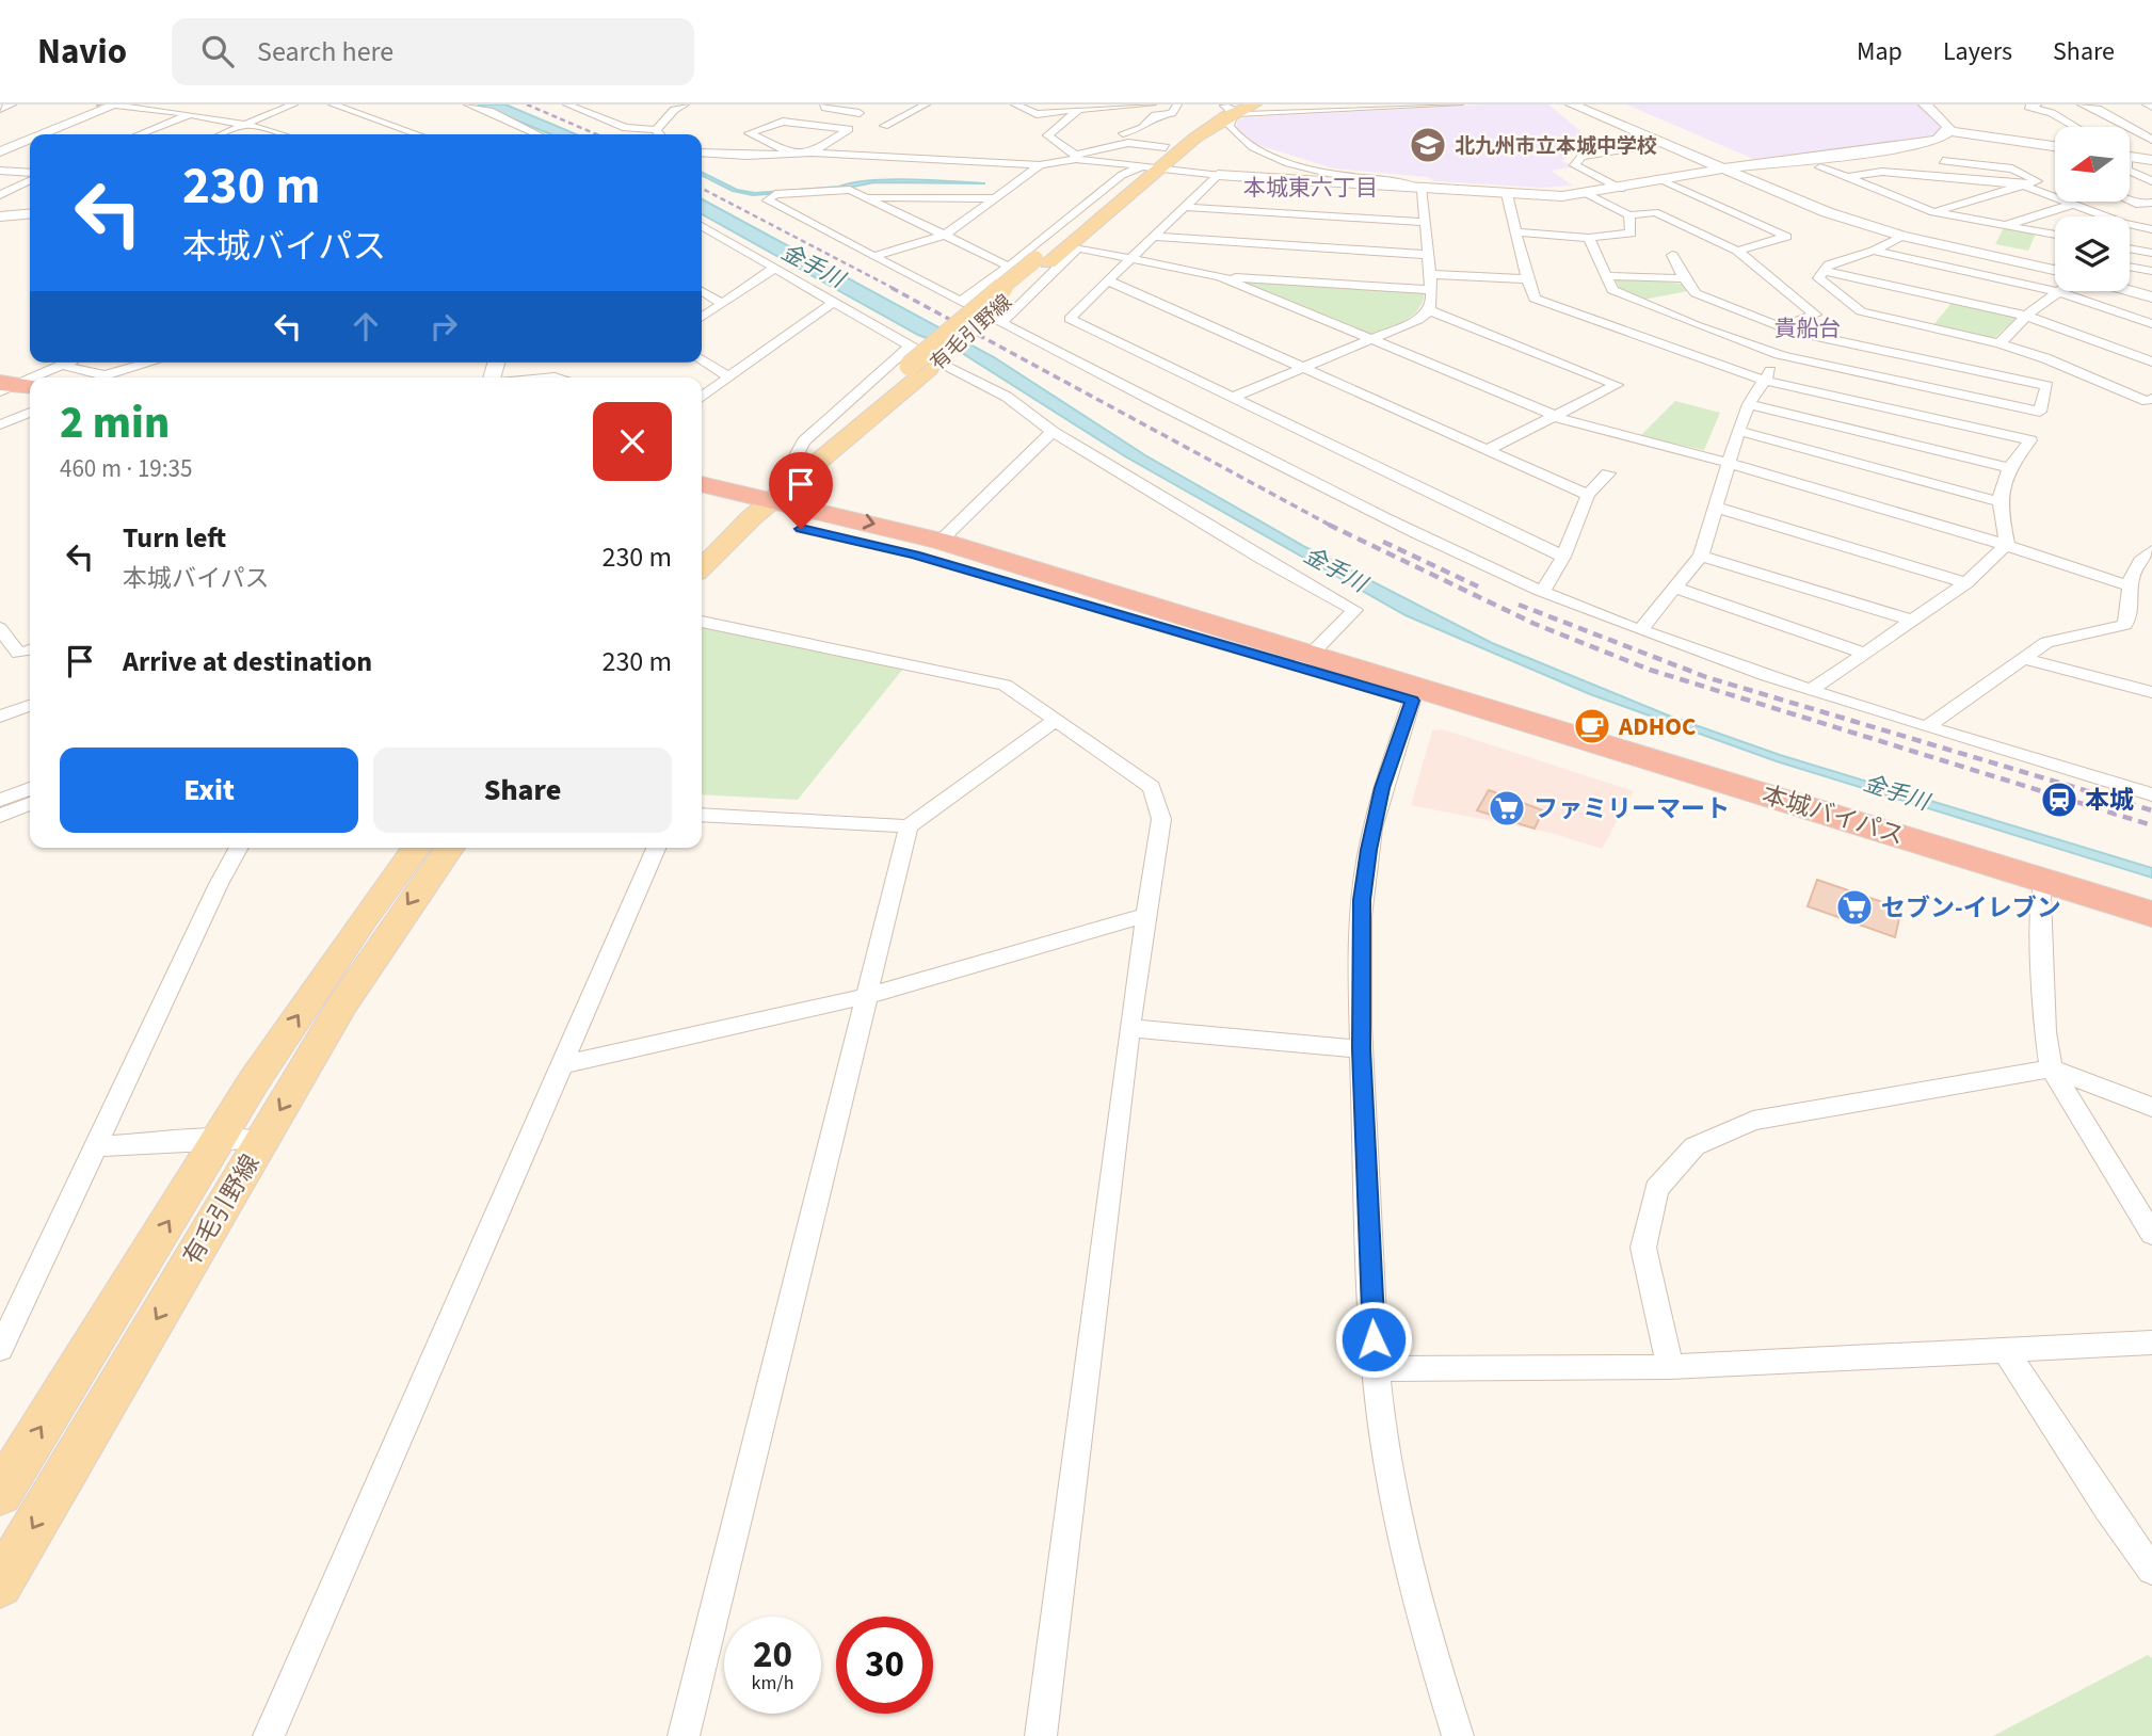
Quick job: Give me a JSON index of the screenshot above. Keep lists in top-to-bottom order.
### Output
{
  "streets": {
    "highway": ["本城バイパス"],
    "main road": ["有毛引野線"]
  },
  "crossings": [
    ["有毛引野線", "本城バイパス"]
  ],
  "districts": ["本城東六丁目", "貴船台"],
  "water": ["金手川"],
  "places": {
    "school or university": ["北九州市立本城中学校"],
    "cafe": ["ADHOC"],
    "station": ["本城"],
    "supermarket": ["ファミリーマート", "セブン-イレブン"]
  },
  "north": "left",
  "page": {
    "header": "Navio",
    "search": "Search here",
    "nav": ["Map", "Layers", "Share"],
    "turn": ["230 m", "本城バイパス"],
    "heading": ["2 min", "460 m · 19:35"],
    "list": [
      {
        "name": "Turn left",
        "note": "本城バイパス",
        "value": "230 m"
      },
      {
        "name": "Arrive at destination",
        "value": "230 m"
      }
    ],
    "buttons": ["Exit", "Share"],
    "speed": "20 km/h",
    "limit": "30"
  }
}
